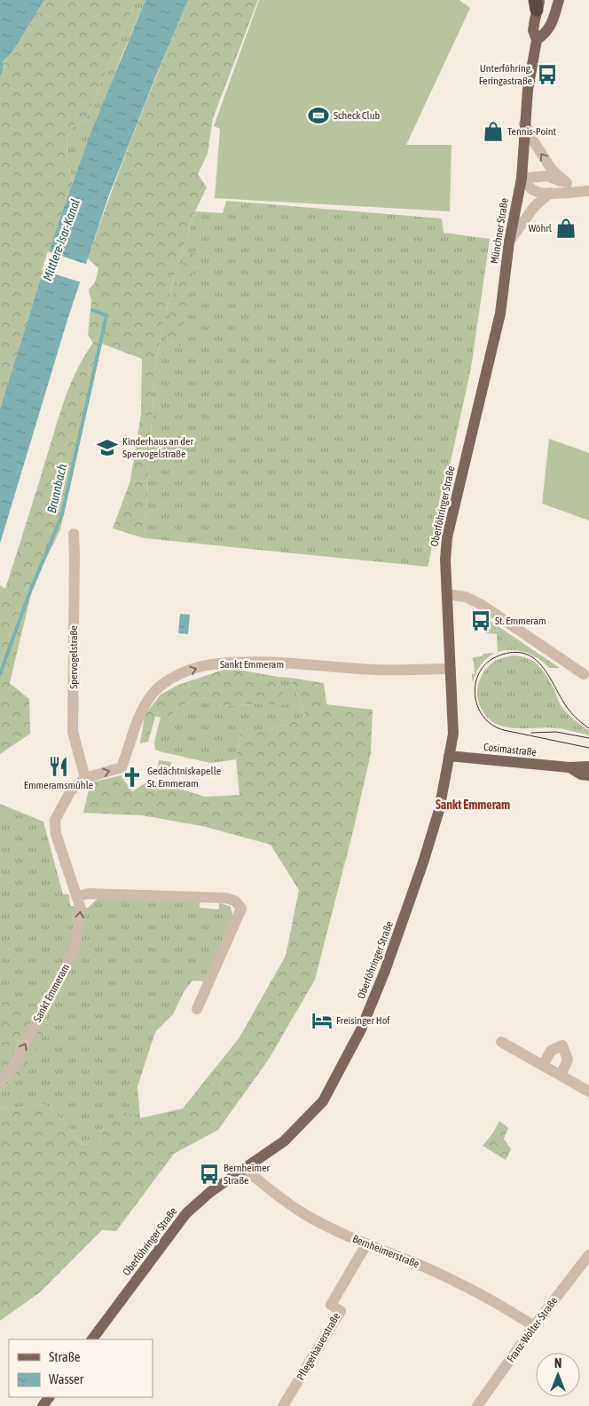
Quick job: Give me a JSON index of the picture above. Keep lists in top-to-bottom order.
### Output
{
  "streets": {
    "main road": ["Münchner Straße", "Oberföhringer Straße", "Cosimastraße"],
    "street": [
      "Spervogelstraße",
      "Sankt Emmeram",
      "Bernheimerstraße",
      "Franz-Wolter-Straße",
      "Pflegerbauerstraße"
    ]
  },
  "crossings": [
    ["Münchner Straße", "Oberföhringer Straße"],
    ["Oberföhringer Straße", "Sankt Emmeram"],
    ["Oberföhringer Straße", "Cosimastraße"],
    ["Oberföhringer Straße", "Bernheimerstraße"],
    ["Spervogelstraße", "Sankt Emmeram"],
    ["Bernheimerstraße", "Franz-Wolter-Straße"],
    ["Bernheimerstraße", "Pflegerbauerstraße"]
  ],
  "one_way": ["Sankt Emmeram"],
  "districts": ["Sankt Emmeram"],
  "water": ["Mittlere-Isar-Kanal", "Brunnbach"],
  "places": {
    "bus stop": ["Unterföhring, Feringastraße", "St. Emmeram", "Bernheimer Straße"],
    "sports": ["Scheck Club"],
    "shop": ["Tennis-Point", "Wöhrl"],
    "school or university": ["Kinderhaus an der Spervogelstraße"],
    "restaurant": ["Emmeramsmühle"],
    "church": ["Gedächtniskapelle St. Emmeram"],
    "hotel": ["Freisinger Hof"]
  },
  "legend": ["Straße", "Wasser"],
  "north": "top"
}
